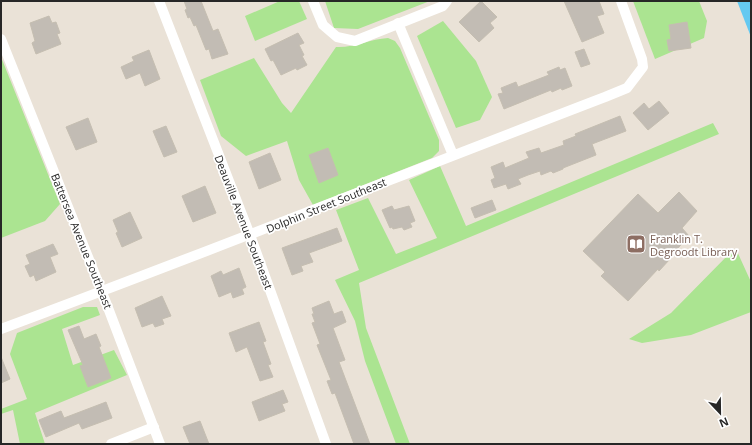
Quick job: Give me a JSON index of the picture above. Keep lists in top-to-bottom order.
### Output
{
  "streets": {
    "street": ["Dolphin Street Southeast", "Deauville Avenue Southeast", "Battersea Avenue Southeast"]
  },
  "crossings": [
    ["Dolphin Street Southeast", "Deauville Avenue Southeast"],
    ["Dolphin Street Southeast", "Battersea Avenue Southeast"]
  ],
  "places": {
    "library": ["Franklin T. Degroodt Library"]
  },
  "north": "bottom"
}
